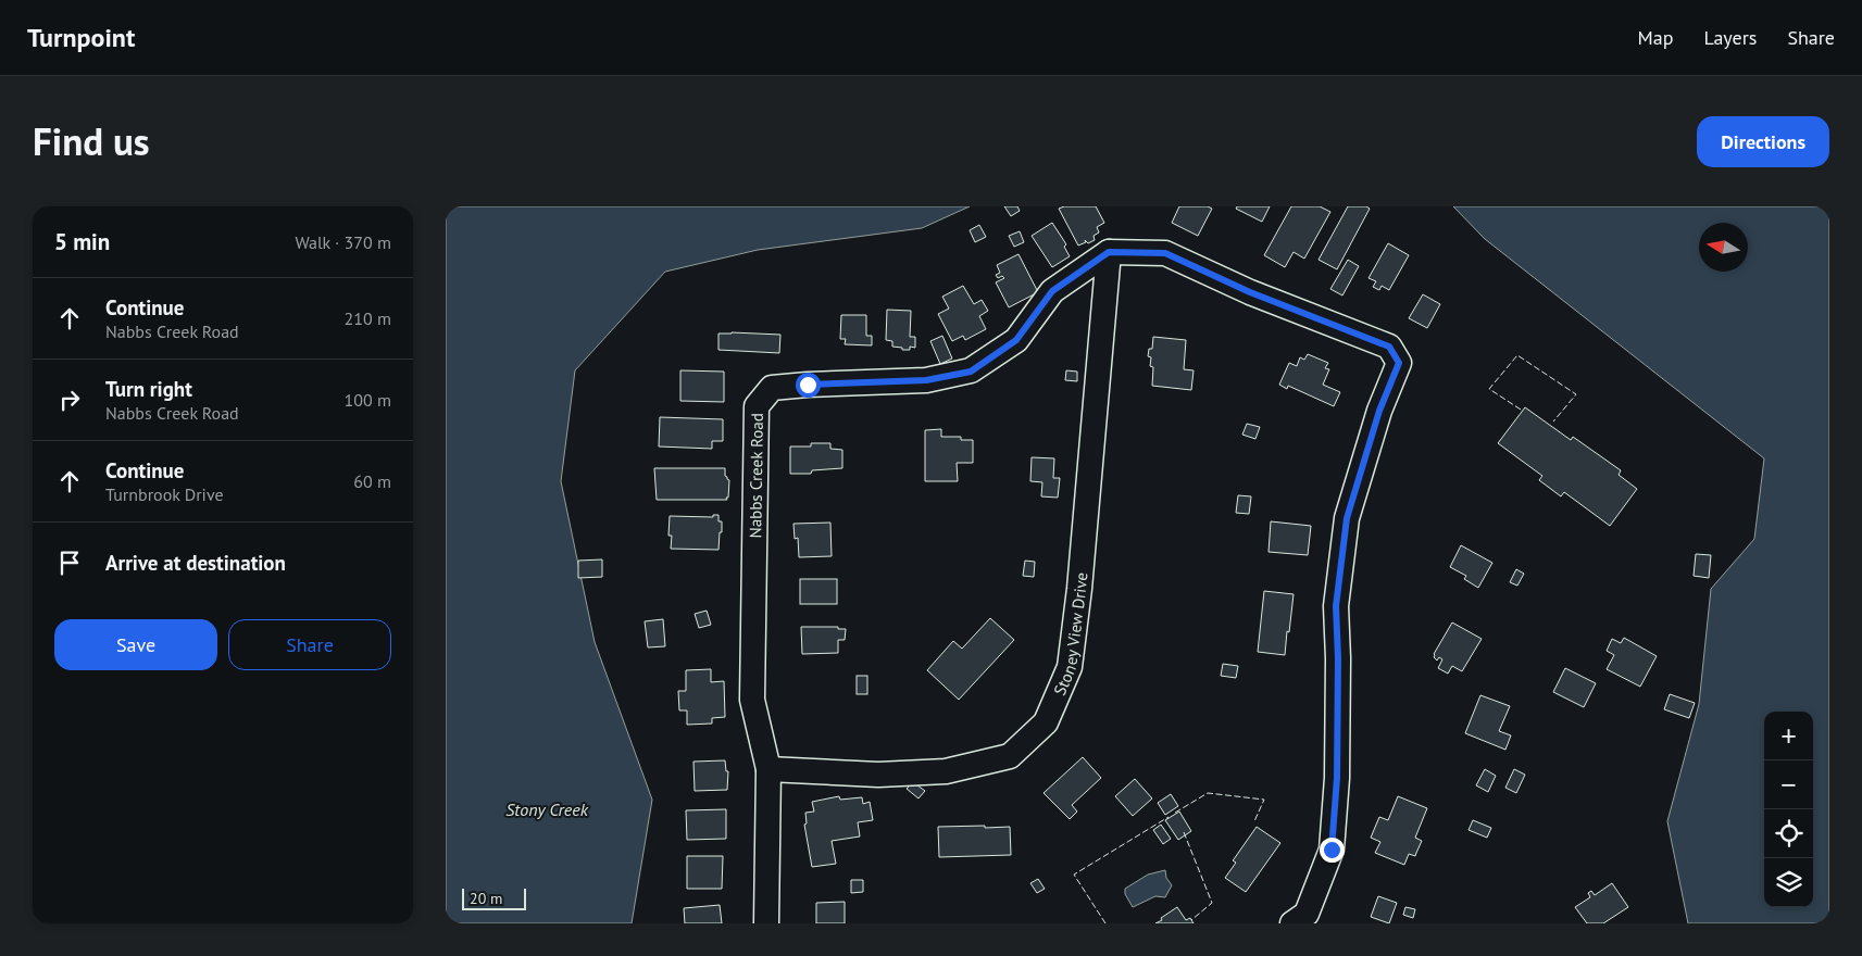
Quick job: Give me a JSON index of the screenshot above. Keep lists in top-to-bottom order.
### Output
{
  "streets": {
    "street": ["Nabbs Creek Road", "Stoney View Drive"]
  },
  "crossings": [
    ["Nabbs Creek Road", "Stoney View Drive"]
  ],
  "water": ["Stony Creek"],
  "scale_bar": "20 m",
  "north": "left",
  "page": {
    "header": "Turnpoint",
    "nav": ["Map", "Layers", "Share"],
    "title": "Find us",
    "buttons": [
      "Directions",
      ["Save", "Share"]
    ],
    "heading": ["5 min", "Walk · 370 m"],
    "list": [
      ["Continue", "Nabbs Creek Road", "210 m"],
      ["Turn right", "Nabbs Creek Road", "100 m"],
      ["Continue", "Turnbrook Drive", "60 m"],
      "Arrive at destination"
    ],
    "map_buttons": ["+", "−"],
    "scale": "20 m"
  }
}
